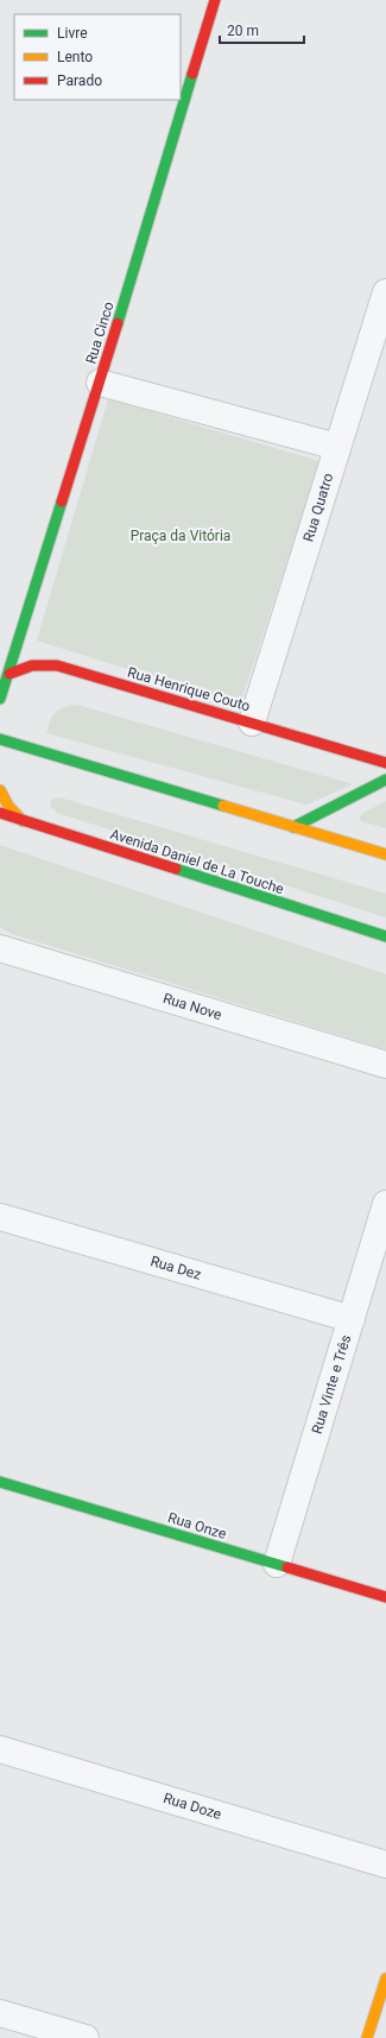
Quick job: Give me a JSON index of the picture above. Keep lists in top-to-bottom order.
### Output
{
  "streets": {
    "main road": [
      "Rua Cinco",
      "Rua Henrique Couto",
      "Avenida Daniel de La Touche",
      "Rua Onze"
    ],
    "street": [
      "Rua Quatro",
      "Rua Nove",
      "Rua Dez",
      "Rua Vinte e Três",
      "Rua Doze"
    ]
  },
  "crossings": [
    ["Rua Cinco", "Rua Henrique Couto"],
    ["Rua Quatro", "Rua Henrique Couto"],
    ["Rua Dez", "Rua Vinte e Três"],
    ["Rua Vinte e Três", "Rua Onze"]
  ],
  "parks": ["Praça da Vitória"],
  "legend": ["Livre", "Lento", "Parado"],
  "scale_bar": "20 m"
}
